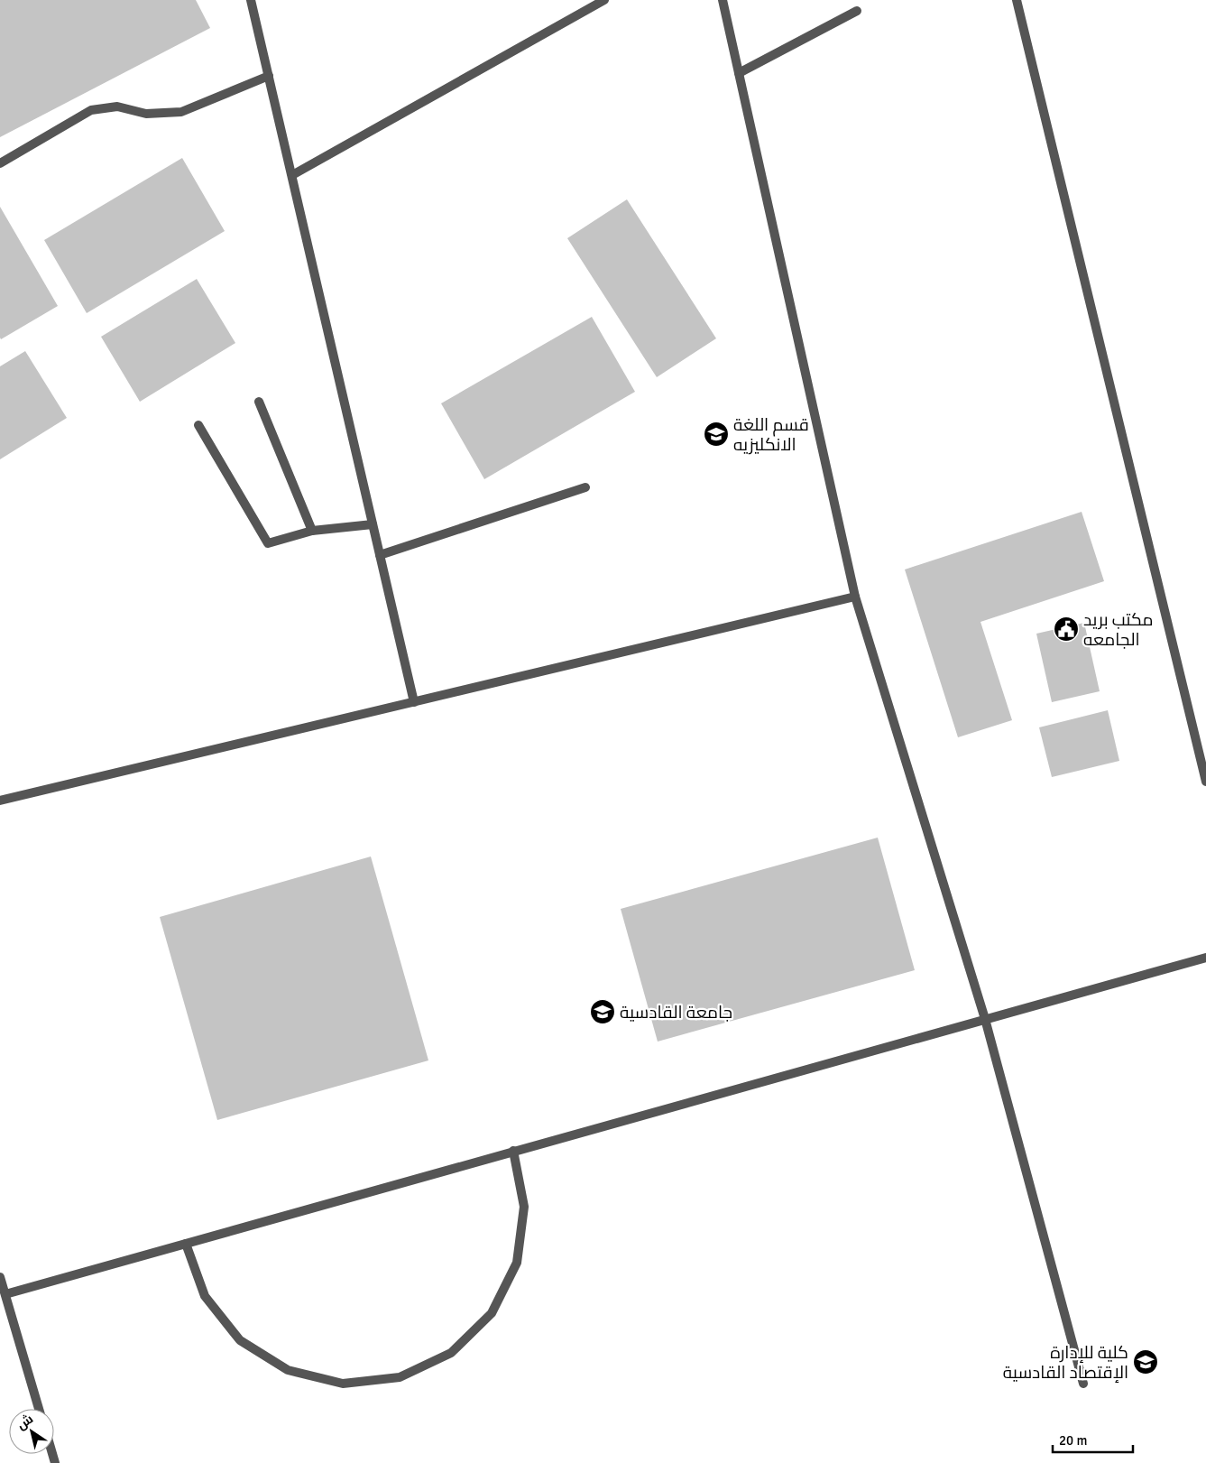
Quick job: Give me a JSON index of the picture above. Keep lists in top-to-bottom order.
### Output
{
  "places": {
    "school or university": ["قسم اللغة الانكليزيه", "جامعة القادسية", "كلية للإدارة الإقتصاد القادسية"],
    "public building": ["مكتب بريد الجامعه"]
  },
  "scale_bar": "20 m",
  "north": "top left"
}
